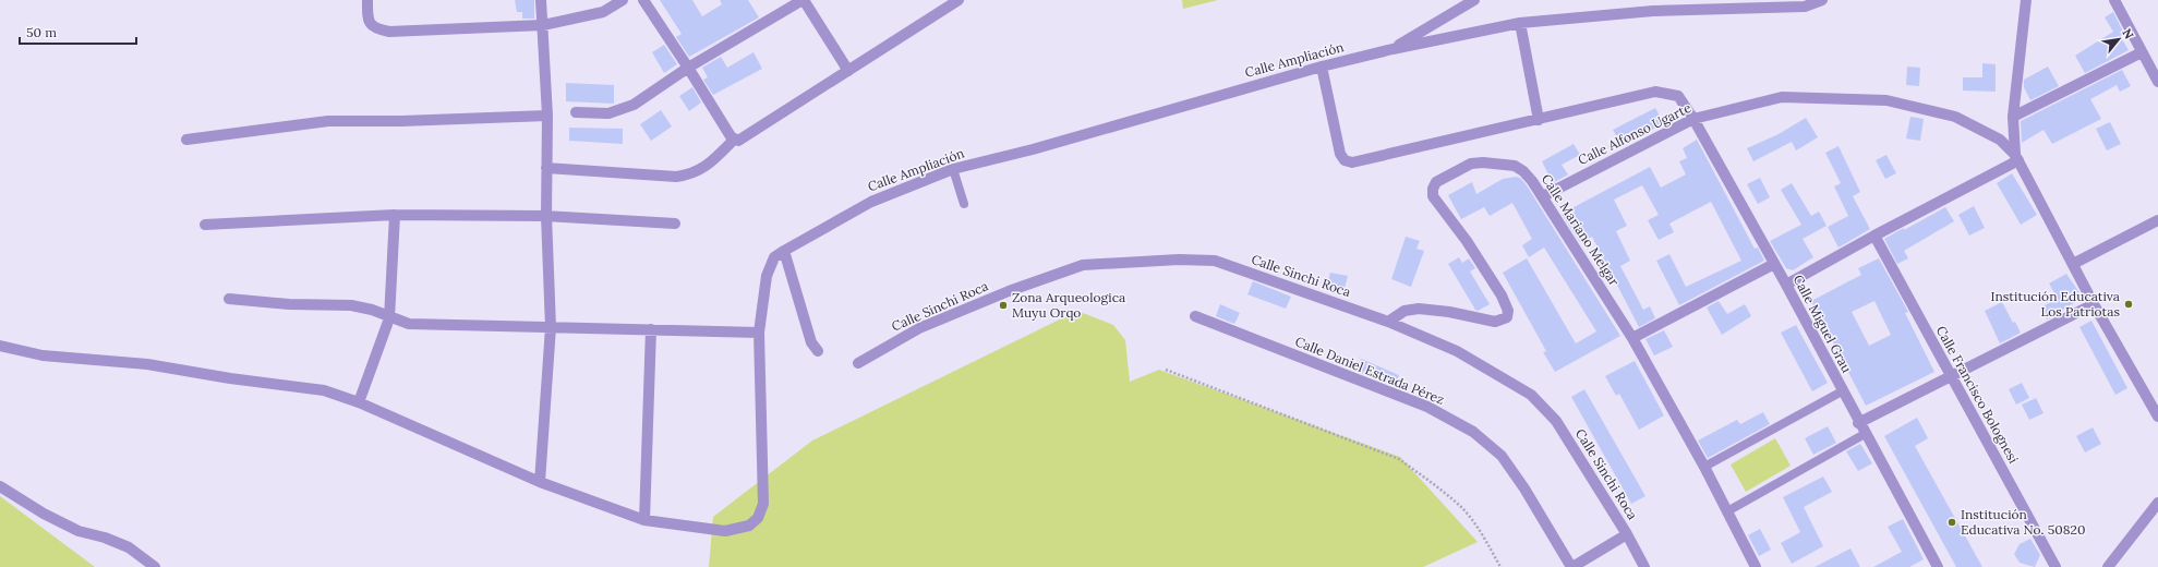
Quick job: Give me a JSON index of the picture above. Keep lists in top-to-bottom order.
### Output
{
  "streets": {
    "street": [
      "Calle Ampliación",
      "Calle Alfonso Ugarte",
      "Calle Mariano Melgar",
      "Calle Sinchi Roca",
      "Calle Miguel Grau",
      "Calle Daniel Estrada Pérez",
      "Calle Francisco Bolognesi"
    ]
  },
  "crossings": [
    ["Calle Alfonso Ugarte", "Calle Mariano Melgar"],
    ["Calle Alfonso Ugarte", "Calle Miguel Grau"],
    ["Calle Mariano Melgar", "Calle Sinchi Roca"]
  ],
  "places": ["Institución Educativa Los Patriotas", "Zona Arqueologica Muyu Orqo", "Institución Educativa No. 50820"],
  "scale_bar": "50 m",
  "north": "top right"
}
